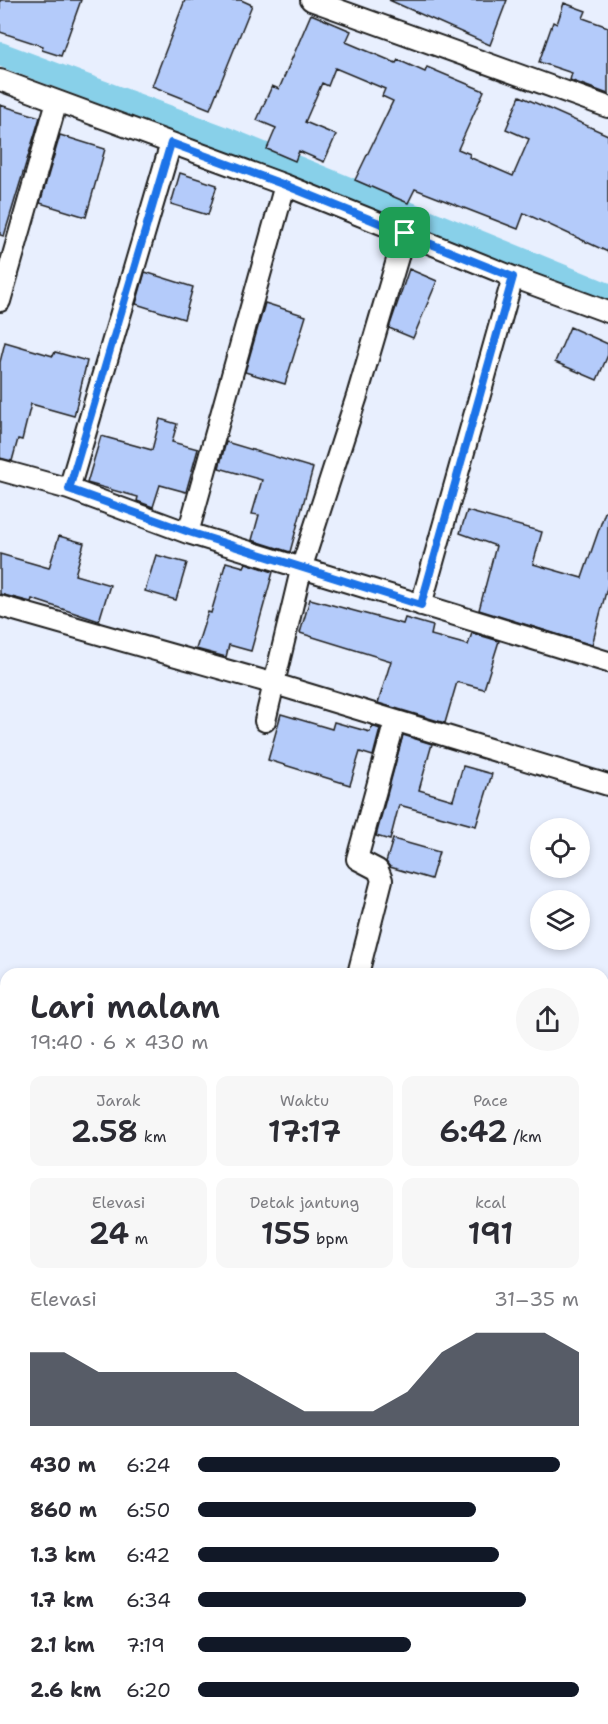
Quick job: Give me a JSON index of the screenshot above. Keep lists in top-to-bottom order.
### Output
{
  "page": {
    "heading": ["Lari malam", "19:40 · 6 × 430 m"],
    "stats": [
      ["Jarak", "2.58 km"],
      ["Waktu", "17:17"],
      ["Pace", "6:42 /km"],
      ["Elevasi", "24 m"],
      ["Detak jantung", "155 bpm"],
      ["kcal", "191"]
    ],
    "chart": ["Elevasi", "31–35 m"],
    "list": [
      {
        "name": "430 m",
        "note": "6:24"
      },
      {
        "name": "860 m",
        "note": "6:50"
      },
      {
        "name": "1.3 km",
        "note": "6:42"
      },
      {
        "name": "1.7 km",
        "note": "6:34"
      },
      {
        "name": "2.1 km",
        "note": "7:19"
      },
      {
        "name": "2.6 km",
        "note": "6:20"
      }
    ]
  }
}
